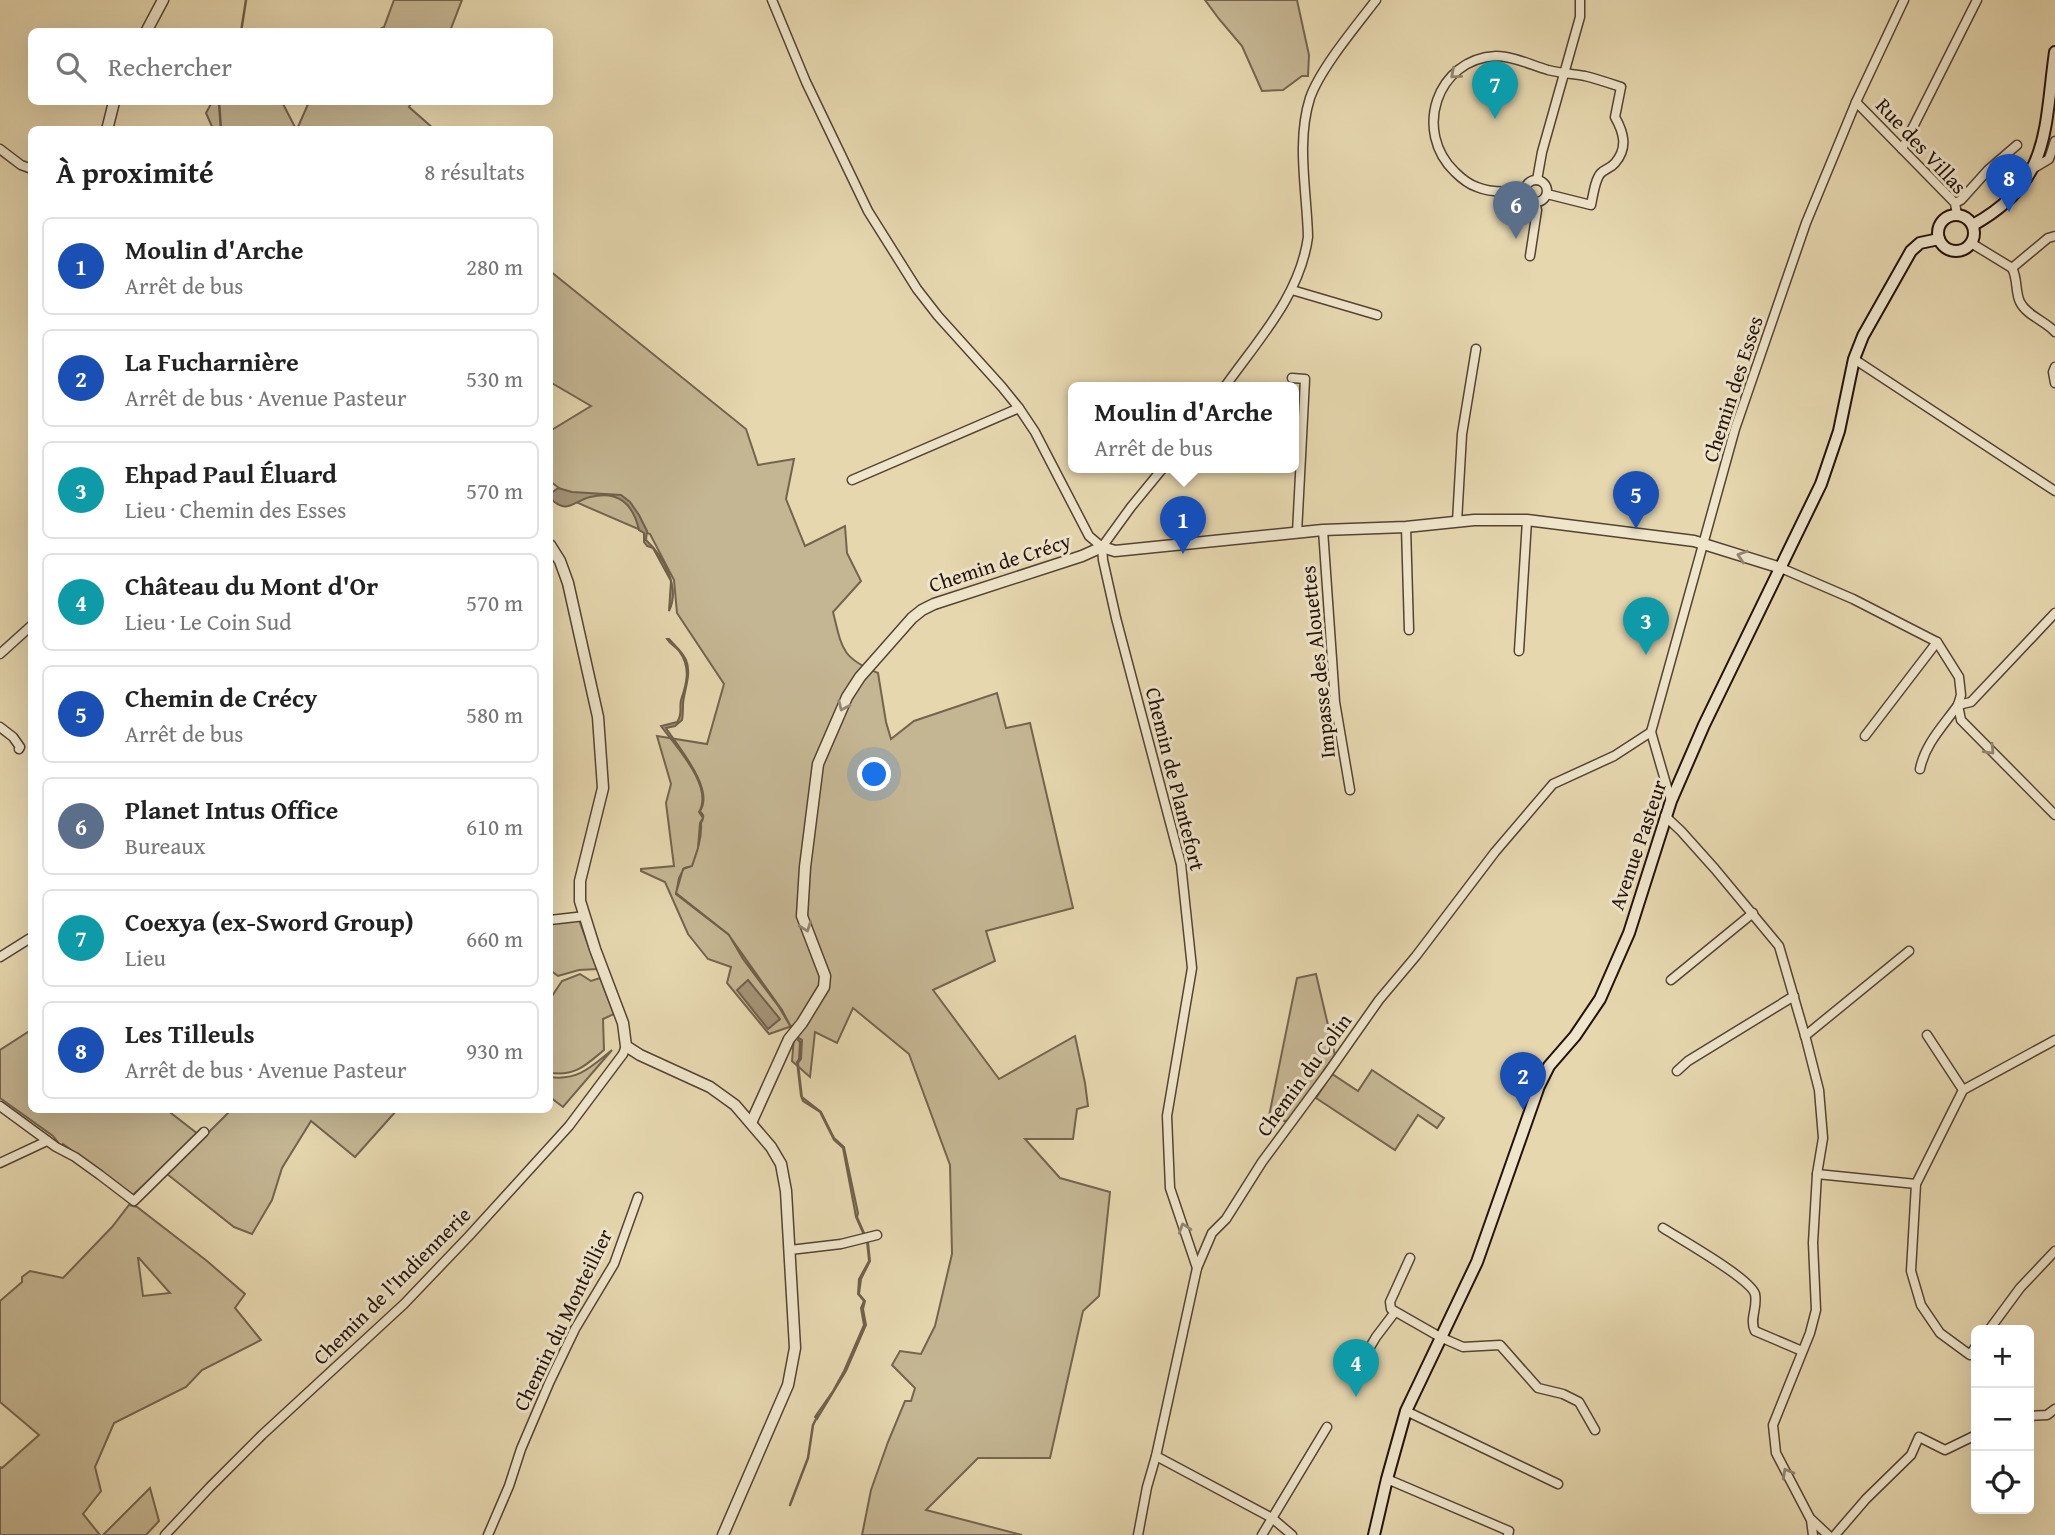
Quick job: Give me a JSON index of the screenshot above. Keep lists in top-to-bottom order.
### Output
{
  "streets": {
    "main road": ["Avenue Pasteur"],
    "street": [
      "Rue des Villas",
      "Chemin des Esses",
      "Chemin de Crécy",
      "Impasse des Alouettes",
      "Chemin de Plantefort",
      "Chemin du Colin",
      "Chemin de l'Indiennerie",
      "Chemin du Monteillier"
    ]
  },
  "crossings": [
    ["Rue des Villas", "Chemin des Esses"],
    ["Rue des Villas", "Avenue Pasteur"],
    ["Chemin des Esses", "Chemin de Crécy"],
    ["Chemin des Esses", "Chemin du Colin"],
    ["Chemin de Crécy", "Impasse des Alouettes"],
    ["Chemin de Crécy", "Chemin de Plantefort"],
    ["Chemin de Crécy", "Avenue Pasteur"],
    ["Chemin de Plantefort", "Chemin du Colin"]
  ],
  "one_way": ["Chemin de Crécy", "Chemin de Plantefort"],
  "page": {
    "search": "Rechercher",
    "pins": [
      "7",
      "8",
      "6",
      "5",
      "1",
      "3",
      "2",
      "4"
    ],
    "heading": ["À proximité", "8 résultats"],
    "list": [
      {
        "mark": "1",
        "name": "Moulin d'Arche",
        "note": "Arrêt de bus",
        "value": "280 m"
      },
      {
        "mark": "2",
        "name": "La Fucharnière",
        "note": "Arrêt de bus · Avenue Pasteur",
        "value": "530 m"
      },
      {
        "mark": "3",
        "name": "Ehpad Paul Éluard",
        "note": "Lieu · Chemin des Esses",
        "value": "570 m"
      },
      {
        "mark": "4",
        "name": "Château du Mont d'Or",
        "note": "Lieu · Le Coin Sud",
        "value": "570 m"
      },
      {
        "mark": "5",
        "name": "Chemin de Crécy",
        "note": "Arrêt de bus",
        "value": "580 m"
      },
      {
        "mark": "6",
        "name": "Planet Intus Office",
        "note": "Bureaux",
        "value": "610 m"
      },
      {
        "mark": "7",
        "name": "Coexya (ex-Sword Group)",
        "note": "Lieu",
        "value": "660 m"
      },
      {
        "mark": "8",
        "name": "Les Tilleuls",
        "note": "Arrêt de bus · Avenue Pasteur",
        "value": "930 m"
      }
    ],
    "popup": ["Moulin d'Arche", "Arrêt de bus"],
    "map_buttons": ["+", "−"]
  }
}
